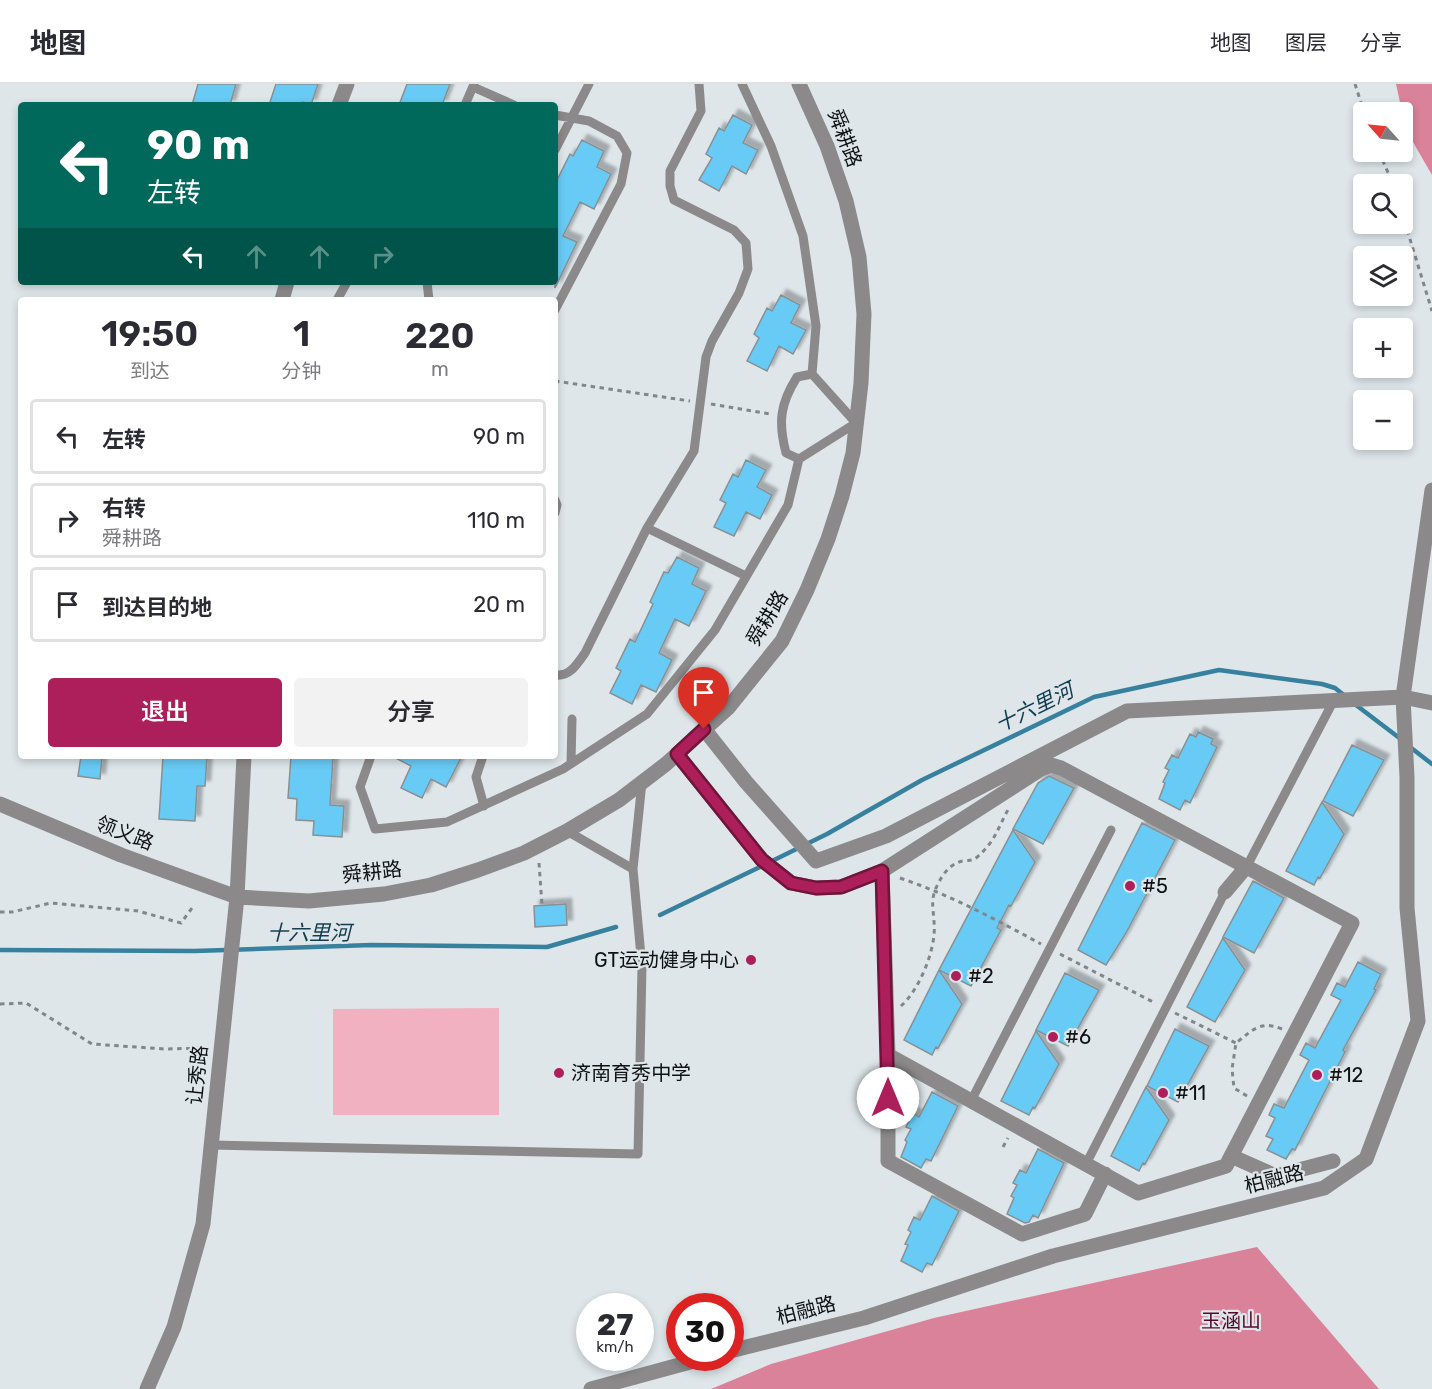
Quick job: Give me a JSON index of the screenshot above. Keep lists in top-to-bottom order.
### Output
{
  "streets": {
    "street": [
      "舜耕路",
      "领义路",
      "让秀路",
      "柏融路"
    ]
  },
  "crossings": [
    ["舜耕路", "领义路"],
    ["舜耕路", "让秀路"],
    ["领义路", "让秀路"]
  ],
  "water": ["十六里河"],
  "parks": ["玉涵山"],
  "places": [
    "#5",
    "GT运动健身中心",
    "#2",
    "#6",
    "济南育秀中学",
    "#12",
    "#11"
  ],
  "north": "top left",
  "page": {
    "header": "地图",
    "nav": ["地图", "图层", "分享"],
    "map_buttons": ["+", "−"],
    "turn": ["90 m", "左转"],
    "eta": [
      "19:50",
      "到达",
      "1",
      "分钟",
      "220",
      "m"
    ],
    "list": [
      {
        "name": "左转",
        "value": "90 m"
      },
      {
        "name": "右转",
        "note": "舜耕路",
        "value": "110 m"
      },
      {
        "name": "到达目的地",
        "value": "20 m"
      }
    ],
    "buttons": ["退出", "分享"],
    "speed": "27 km/h",
    "limit": "30"
  }
}
